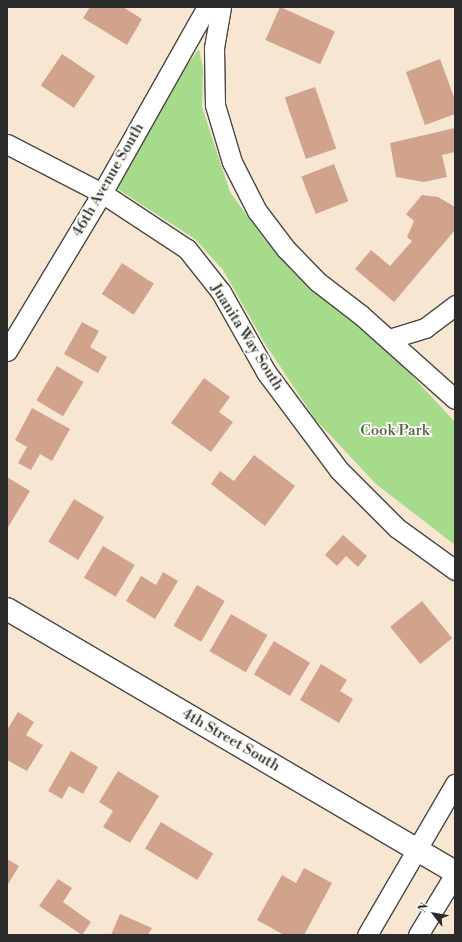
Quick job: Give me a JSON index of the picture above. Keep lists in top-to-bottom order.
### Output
{
  "streets": {
    "street": ["46th Avenue South", "Juanita Way South", "4th Street South"]
  },
  "crossings": [
    ["46th Avenue South", "Juanita Way South"]
  ],
  "parks": ["Cook Park"],
  "north": "top left"
}
